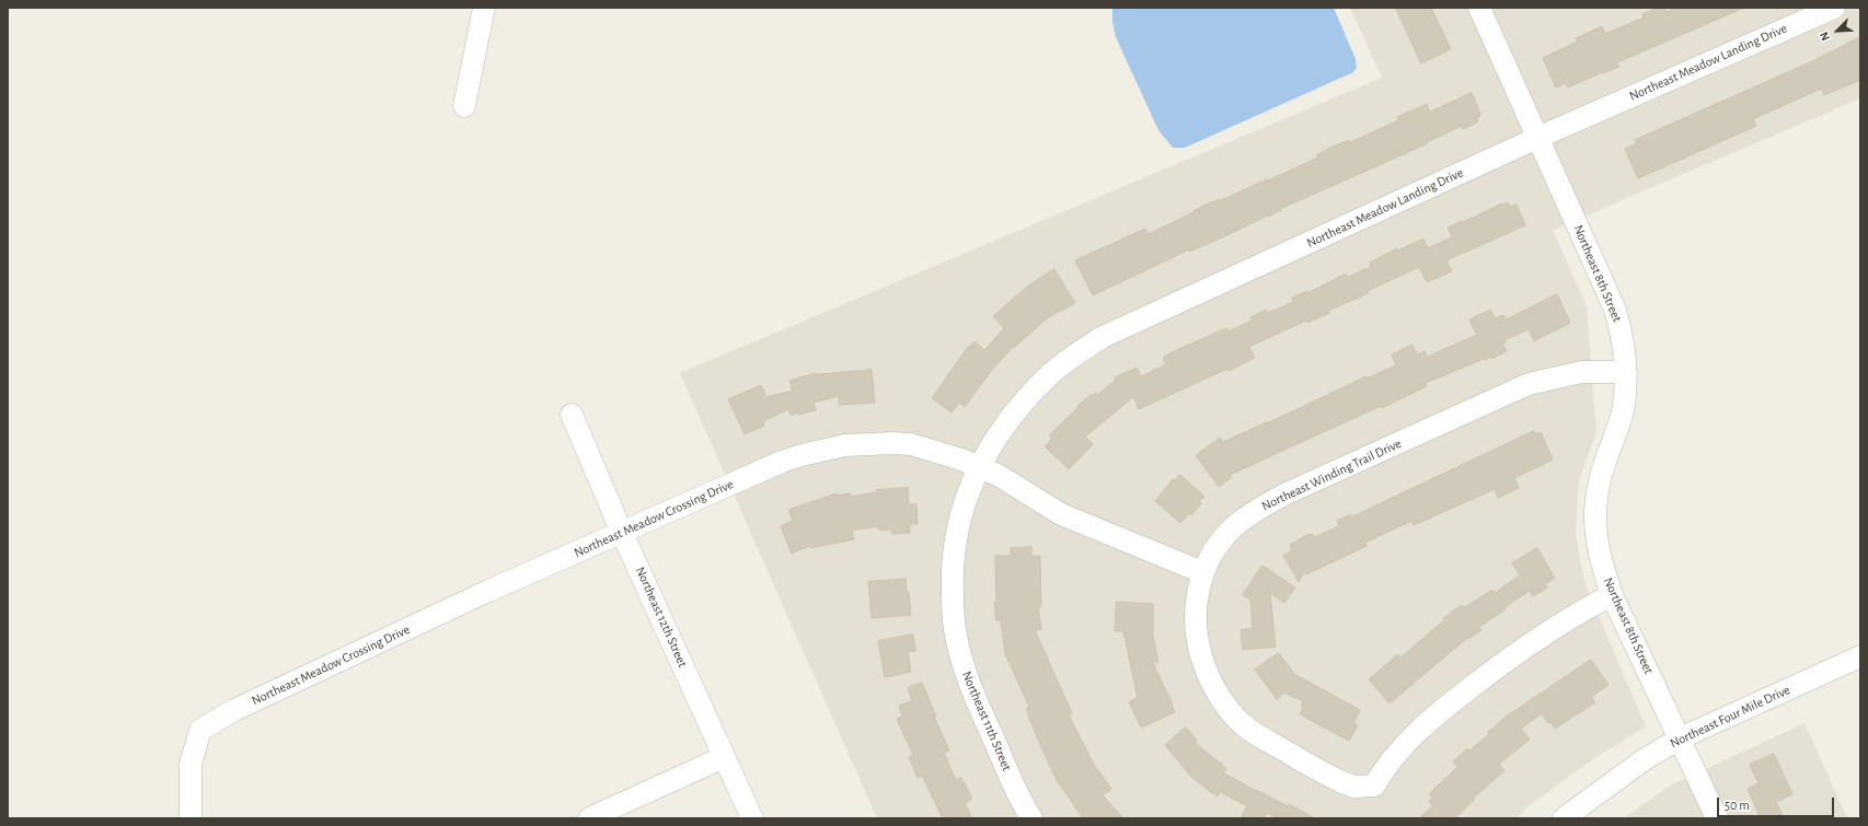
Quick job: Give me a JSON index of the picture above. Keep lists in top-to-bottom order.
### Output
{
  "streets": {
    "street": [
      "Northeast Meadow Landing Drive",
      "Northeast 8th Street",
      "Northeast Winding Trail Drive",
      "Northeast Meadow Crossing Drive",
      "Northeast 12th Street",
      "Northeast Four Mile Drive",
      "Northeast 11th Street"
    ]
  },
  "crossings": [
    ["Northeast Meadow Landing Drive", "Northeast 8th Street"],
    ["Northeast Meadow Landing Drive", "Northeast Meadow Crossing Drive"],
    ["Northeast Meadow Landing Drive", "Northeast 11th Street"],
    ["Northeast 8th Street", "Northeast Winding Trail Drive"],
    ["Northeast 8th Street", "Northeast Four Mile Drive"],
    ["Northeast Winding Trail Drive", "Northeast Meadow Crossing Drive"],
    ["Northeast Meadow Crossing Drive", "Northeast 12th Street"],
    ["Northeast Meadow Crossing Drive", "Northeast 11th Street"]
  ],
  "scale_bar": "50 m",
  "north": "bottom left"
}
